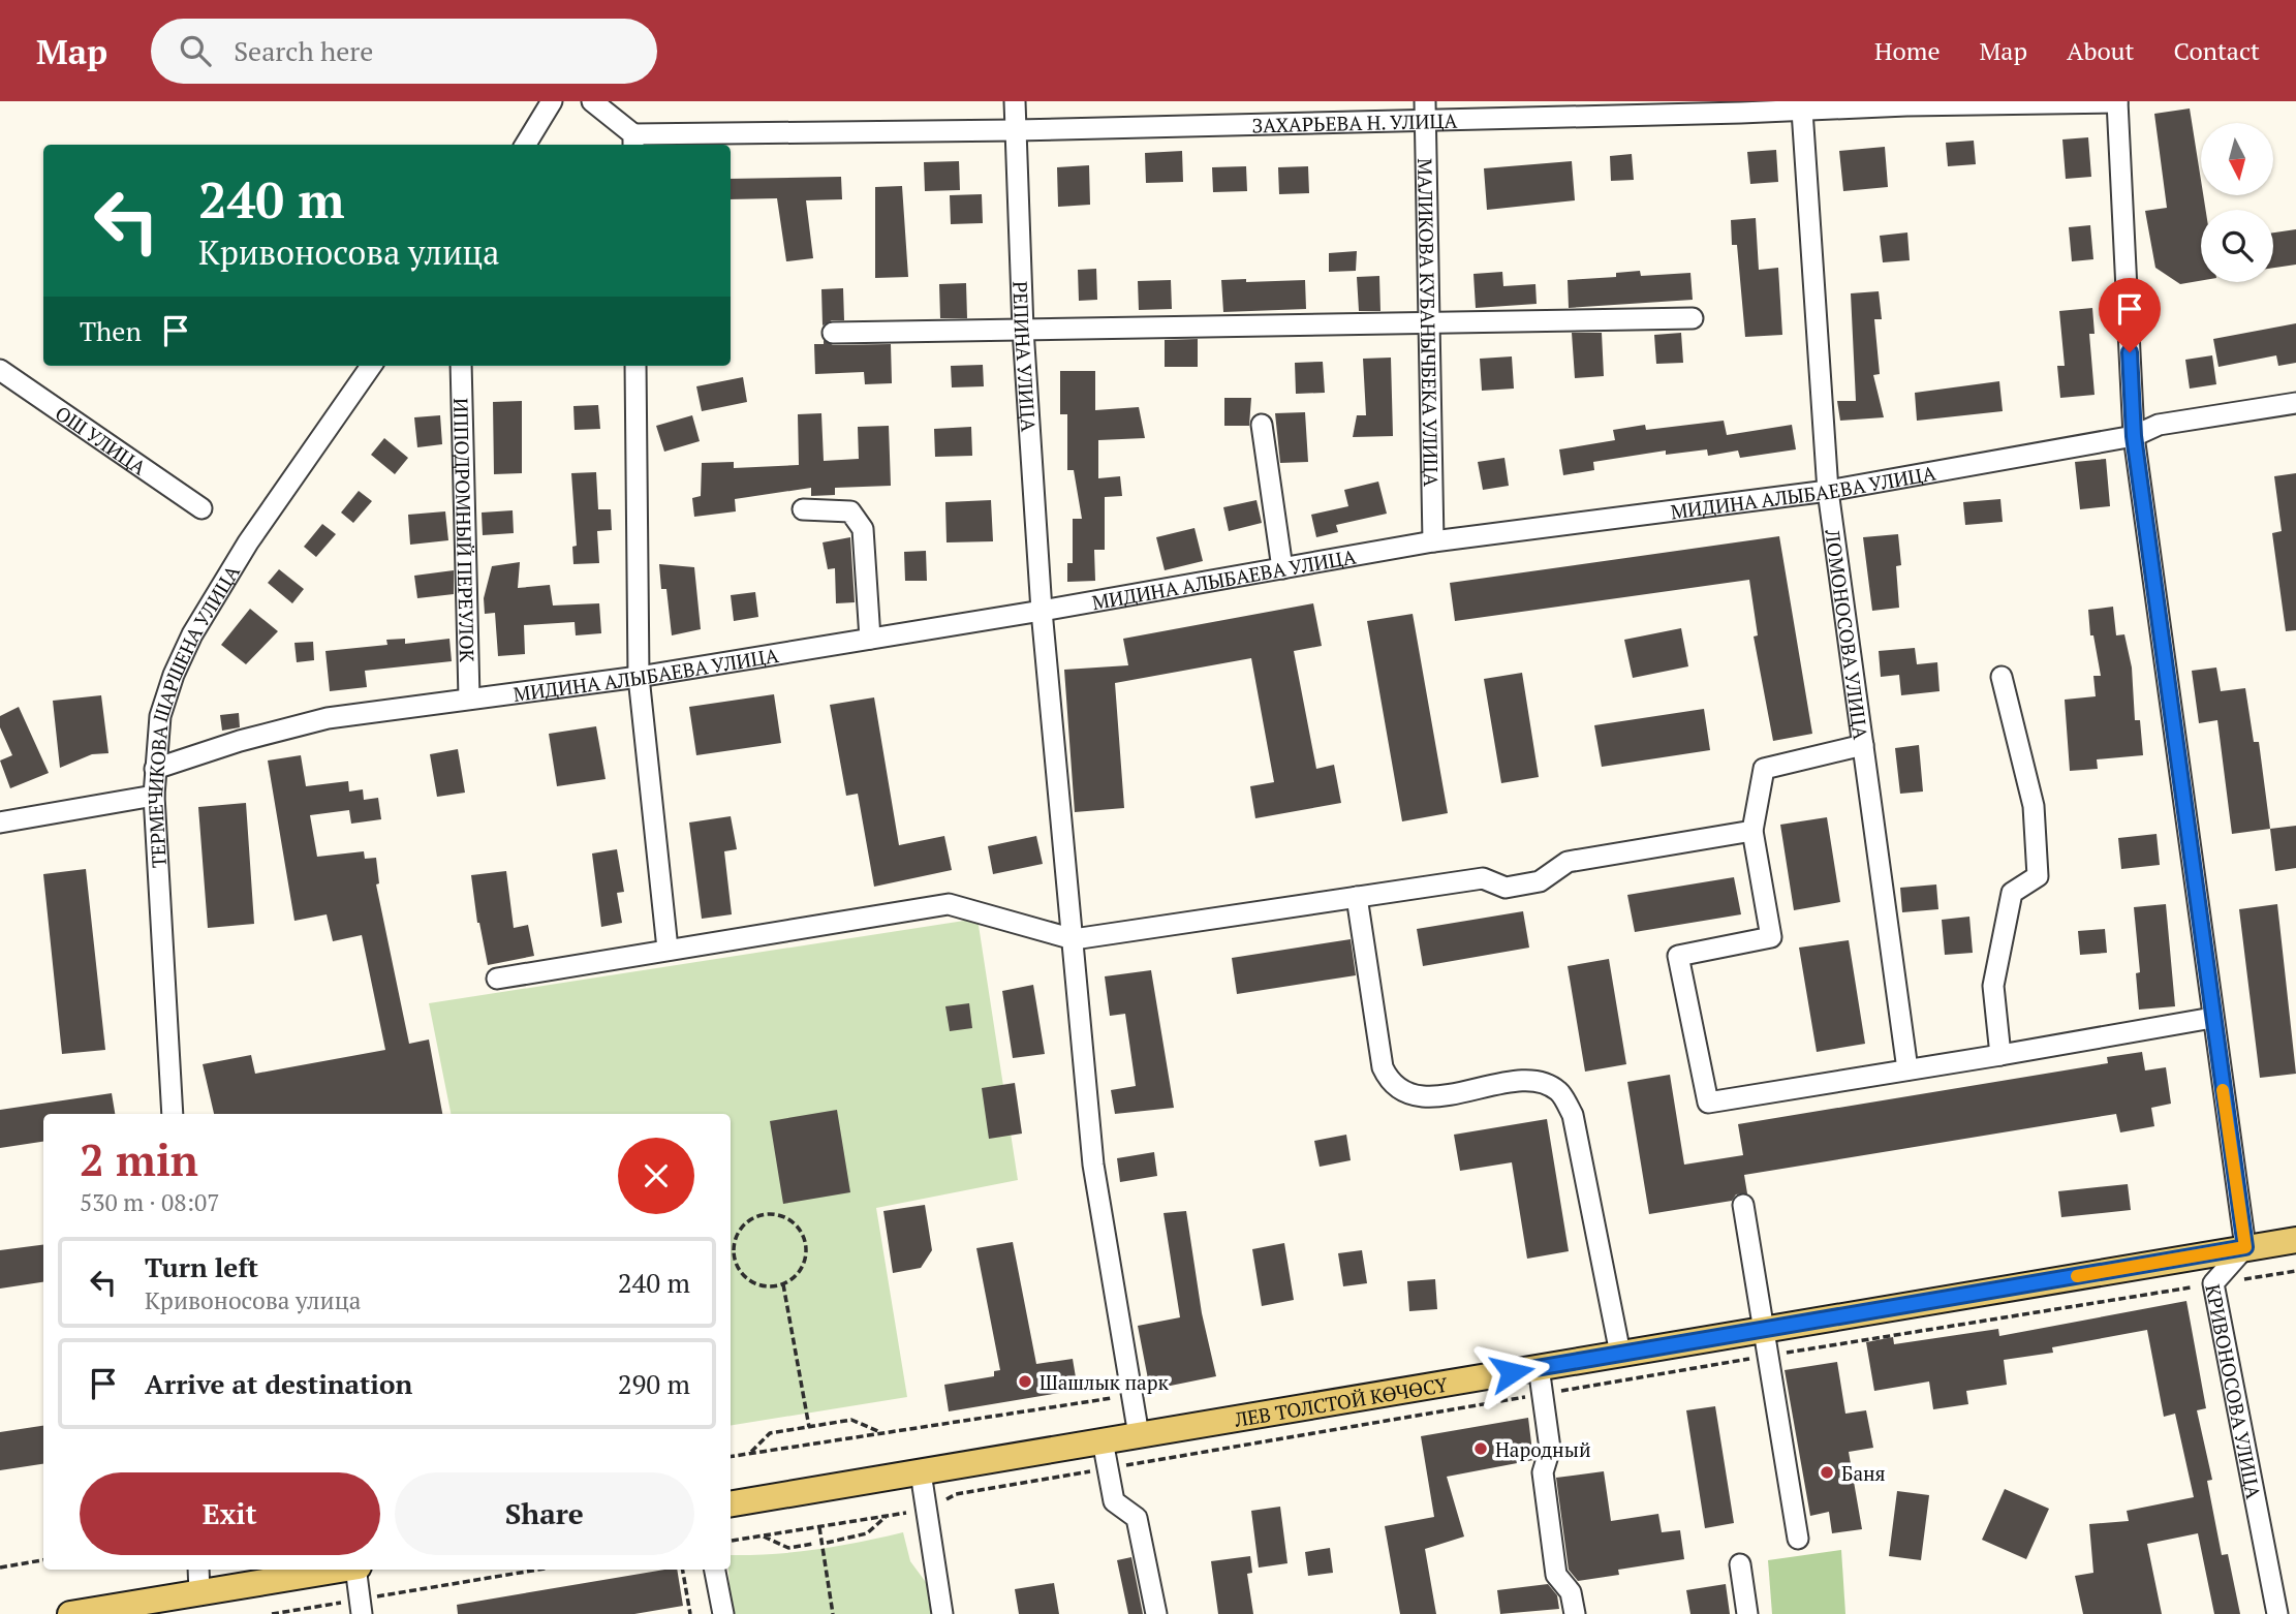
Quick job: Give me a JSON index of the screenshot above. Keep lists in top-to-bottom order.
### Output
{
  "streets": {
    "main road": ["ЛЕВ ТОЛСТОЙ КӨЧӨСҮ"],
    "street": [
      "ЗАХАРЬЕВА Н. УЛИЦА",
      "МАЛИКОВА КУБАНЫЧБЕКА УЛИЦА",
      "РЕПИНА УЛИЦА",
      "ОШ УЛИЦА",
      "МИДИНА АЛЫБАЕВА УЛИЦА",
      "ИППОДРОМНЫЙ ПЕРЕУЛОК",
      "ЛОМОНОСОВА УЛИЦА",
      "ТЕРМЕЧИКОВА ШАРШЕНА УЛИЦА",
      "КРИВОНОСОВА УЛИЦА"
    ]
  },
  "crossings": [
    ["ЗАХАРЬЕВА Н. УЛИЦА", "МАЛИКОВА КУБАНЫЧБЕКА УЛИЦА"],
    ["ЗАХАРЬЕВА Н. УЛИЦА", "РЕПИНА УЛИЦА"],
    ["ЗАХАРЬЕВА Н. УЛИЦА", "ЛОМОНОСОВА УЛИЦА"],
    ["МАЛИКОВА КУБАНЫЧБЕКА УЛИЦА", "МИДИНА АЛЫБАЕВА УЛИЦА"],
    ["РЕПИНА УЛИЦА", "МИДИНА АЛЫБАЕВА УЛИЦА"],
    ["РЕПИНА УЛИЦА", "ЛЕВ ТОЛСТОЙ КӨЧӨСҮ"],
    ["МИДИНА АЛЫБАЕВА УЛИЦА", "ИППОДРОМНЫЙ ПЕРЕУЛОК"],
    ["МИДИНА АЛЫБАЕВА УЛИЦА", "ЛОМОНОСОВА УЛИЦА"],
    ["МИДИНА АЛЫБАЕВА УЛИЦА", "ТЕРМЕЧИКОВА ШАРШЕНА УЛИЦА"],
    ["КРИВОНОСОВА УЛИЦА", "ЛЕВ ТОЛСТОЙ КӨЧӨСҮ"]
  ],
  "places": ["Шашлык парк", "Народный", "Баня"],
  "north": "bottom",
  "page": {
    "header": "Map",
    "search": "Search here",
    "nav": [
      "Home",
      "Map",
      "About",
      "Contact"
    ],
    "turn": ["240 m", "Кривоносова улица"],
    "then": "Then",
    "heading": ["2 min", "530 m · 08:07"],
    "list": [
      {
        "name": "Turn left",
        "note": "Кривоносова улица",
        "value": "240 m"
      },
      {
        "name": "Arrive at destination",
        "value": "290 m"
      }
    ],
    "buttons": ["Exit", "Share"]
  }
}
